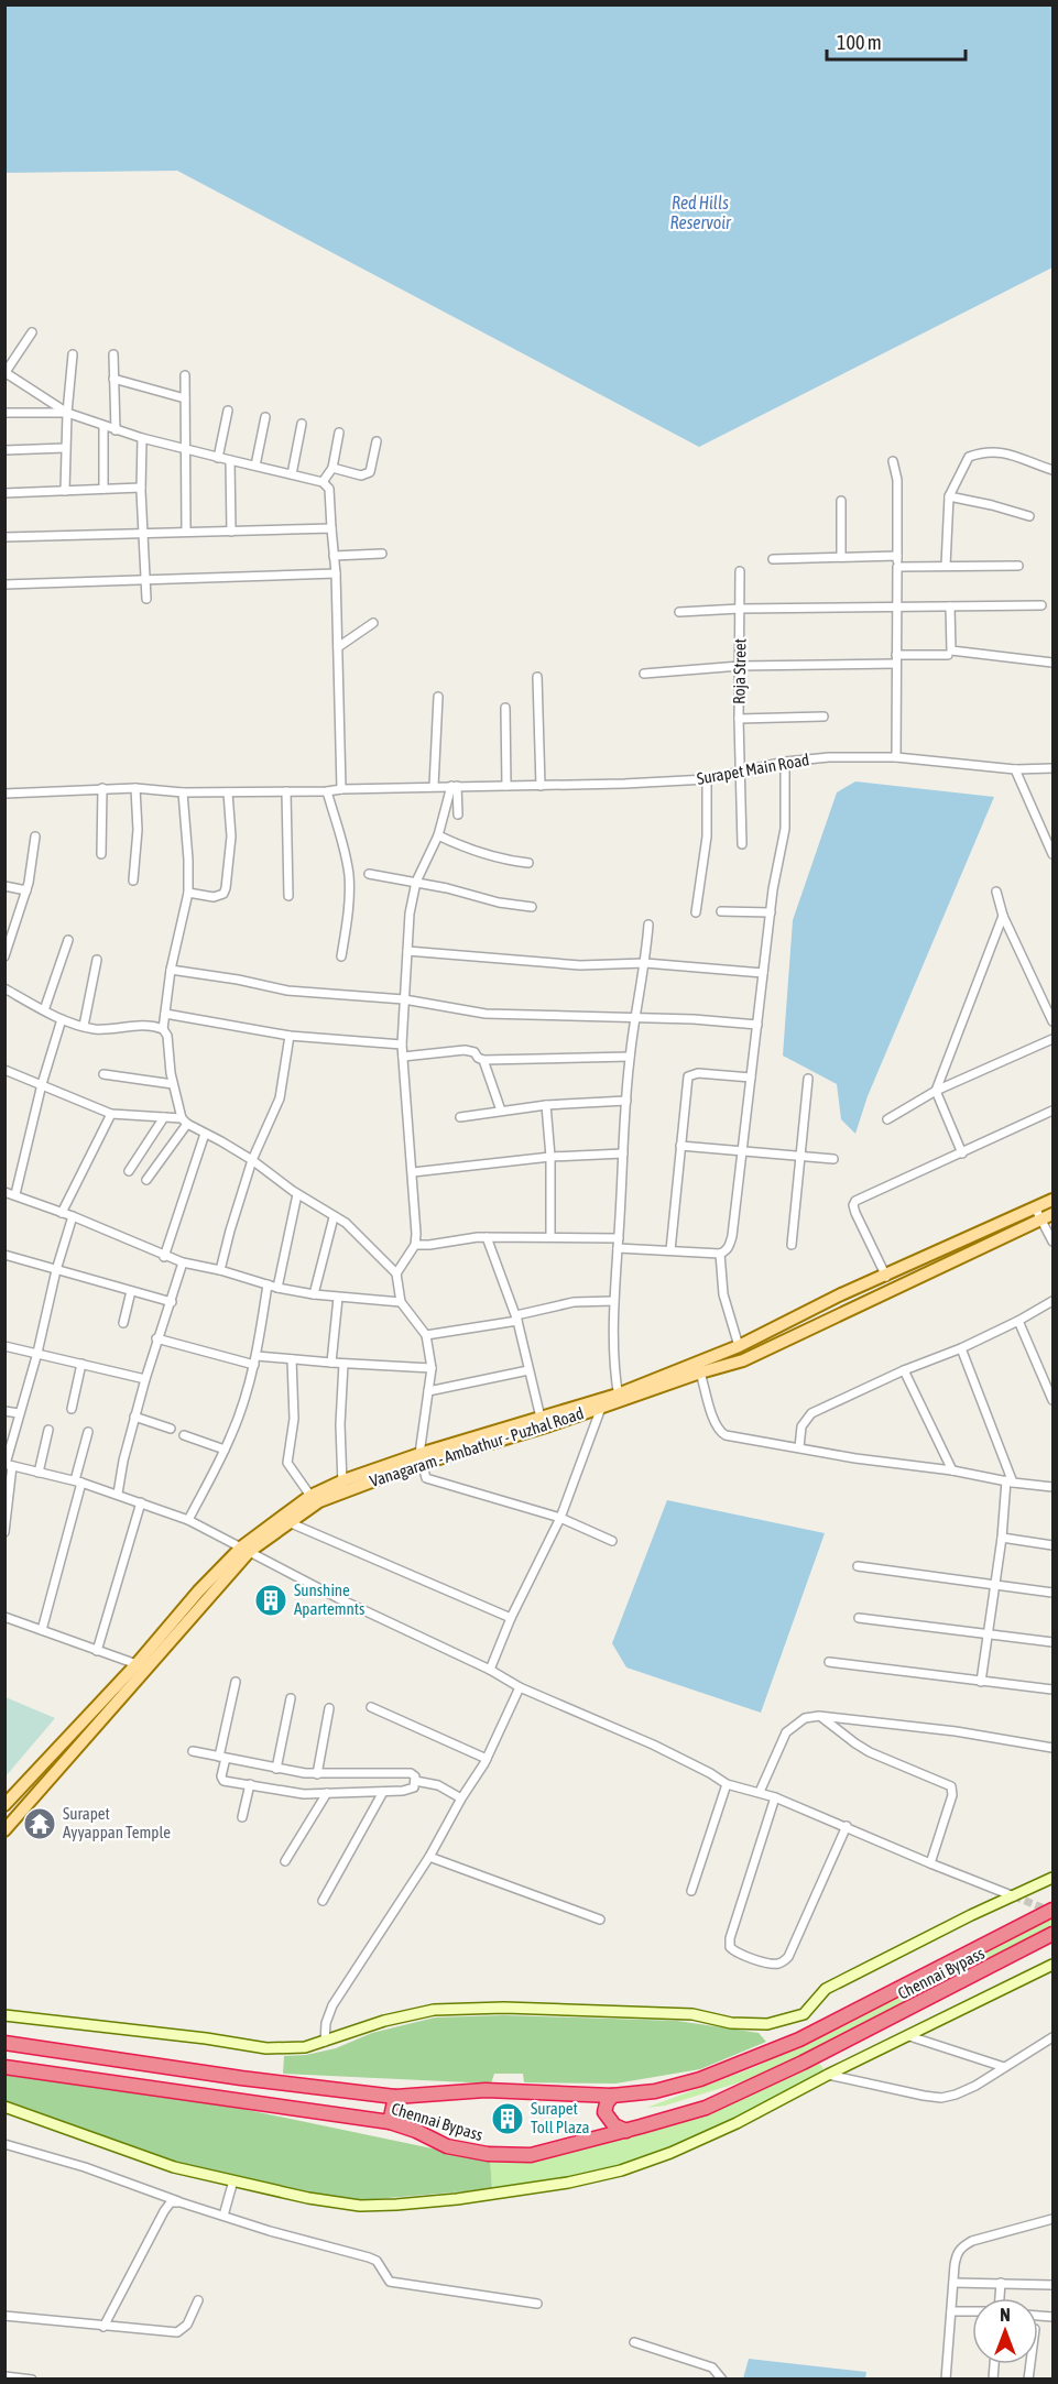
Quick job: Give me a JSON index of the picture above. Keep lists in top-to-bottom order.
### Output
{
  "streets": {
    "highway": ["Chennai Bypass"],
    "main road": ["Vanagaram - Ambathur - Puzhal Road"],
    "street": ["Roja Street", "Surapet Main Road"]
  },
  "crossings": [
    ["Roja Street", "Surapet Main Road"]
  ],
  "water": ["Red Hills Reservoir"],
  "places": {
    "building": ["Sunshine Apartemnts", "Surapet Toll Plaza"],
    "temple": ["Surapet Ayyappan Temple"]
  },
  "scale_bar": "100 m",
  "north": "top"
}
